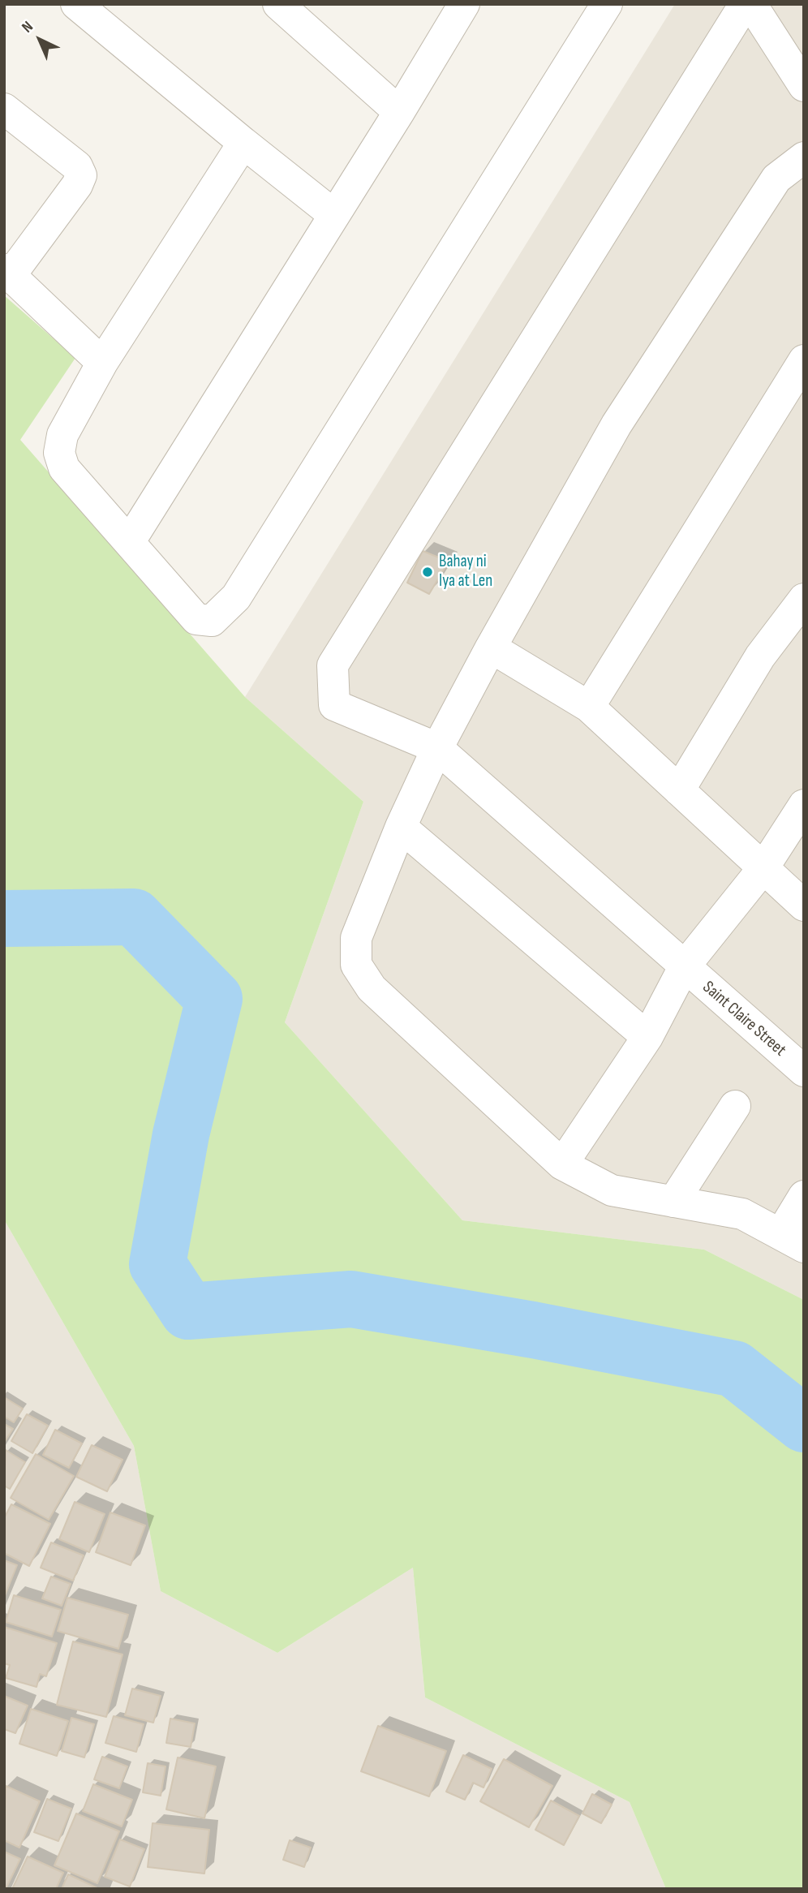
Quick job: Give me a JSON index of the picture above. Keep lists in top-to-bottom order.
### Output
{
  "streets": {
    "street": ["Saint Claire Street"]
  },
  "places": ["Bahay ni Iya at Len"],
  "north": "top left"
}
